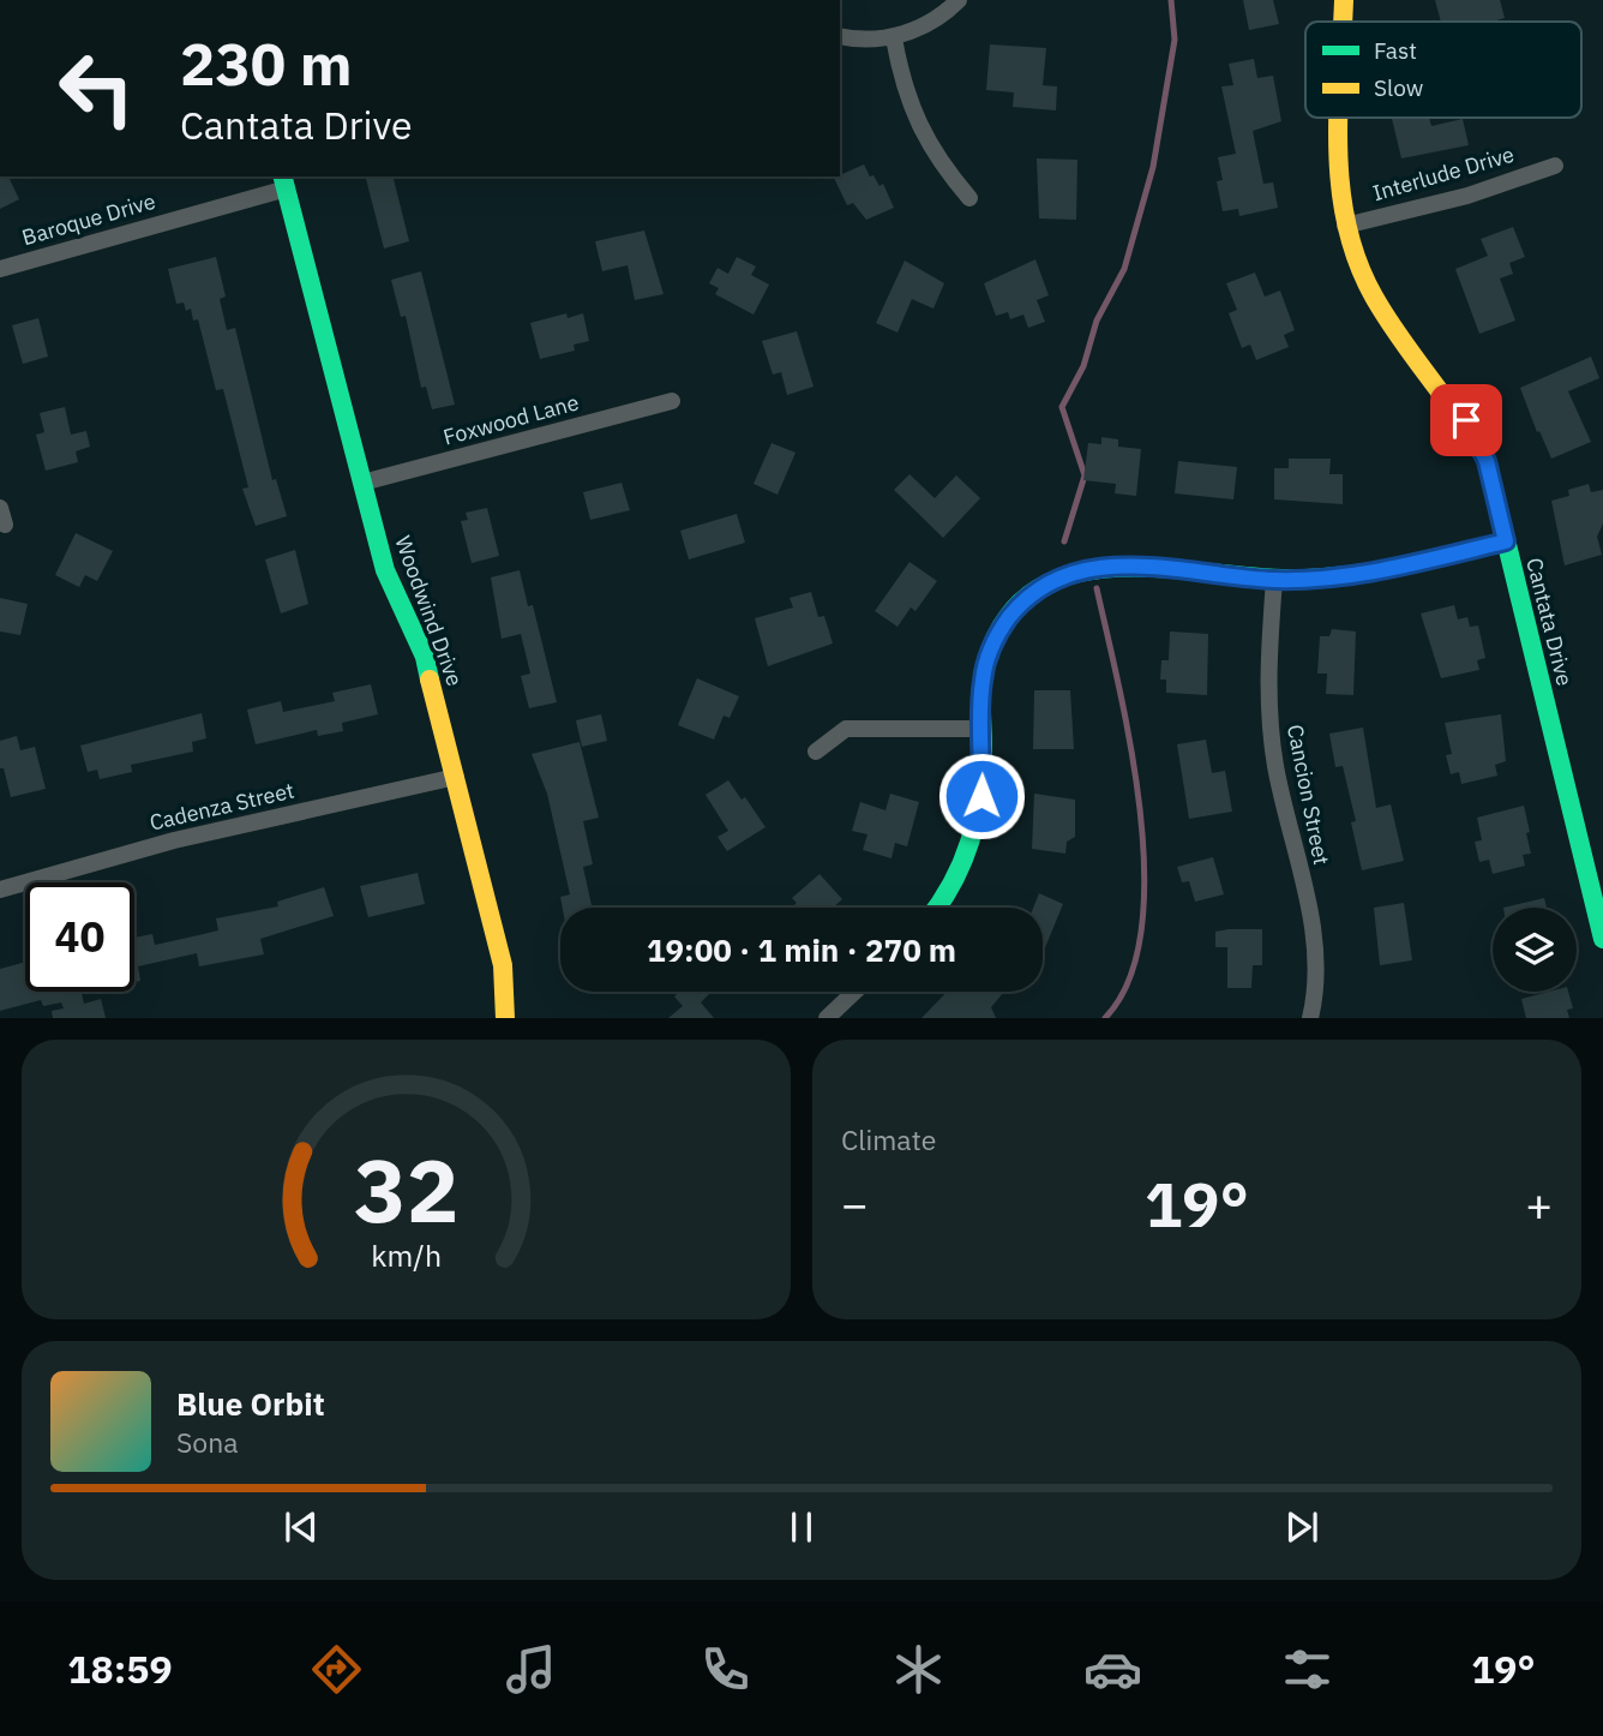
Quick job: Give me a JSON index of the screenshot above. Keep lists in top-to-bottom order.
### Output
{
  "streets": {
    "street": [
      "Interlude Drive",
      "Baroque Drive",
      "Foxwood Lane",
      "Woodwind Drive",
      "Cantata Drive",
      "Cancion Street",
      "Cadenza Street"
    ]
  },
  "crossings": [
    ["Interlude Drive", "Cantata Drive"],
    ["Baroque Drive", "Woodwind Drive"],
    ["Foxwood Lane", "Woodwind Drive"],
    ["Woodwind Drive", "Cadenza Street"]
  ],
  "legend": ["Fast", "Slow"],
  "page": {
    "turn": ["230 m", "Cantata Drive"],
    "limit": "40",
    "trip": "19:00 · 1 min · 270 m",
    "tile": "Climate",
    "heat": ["−", "19°", "+"],
    "song": ["Blue Orbit", "Sona"],
    "tabs": ["18:59", "19°"],
    "gauge": ["32", "km/h"]
  }
}
